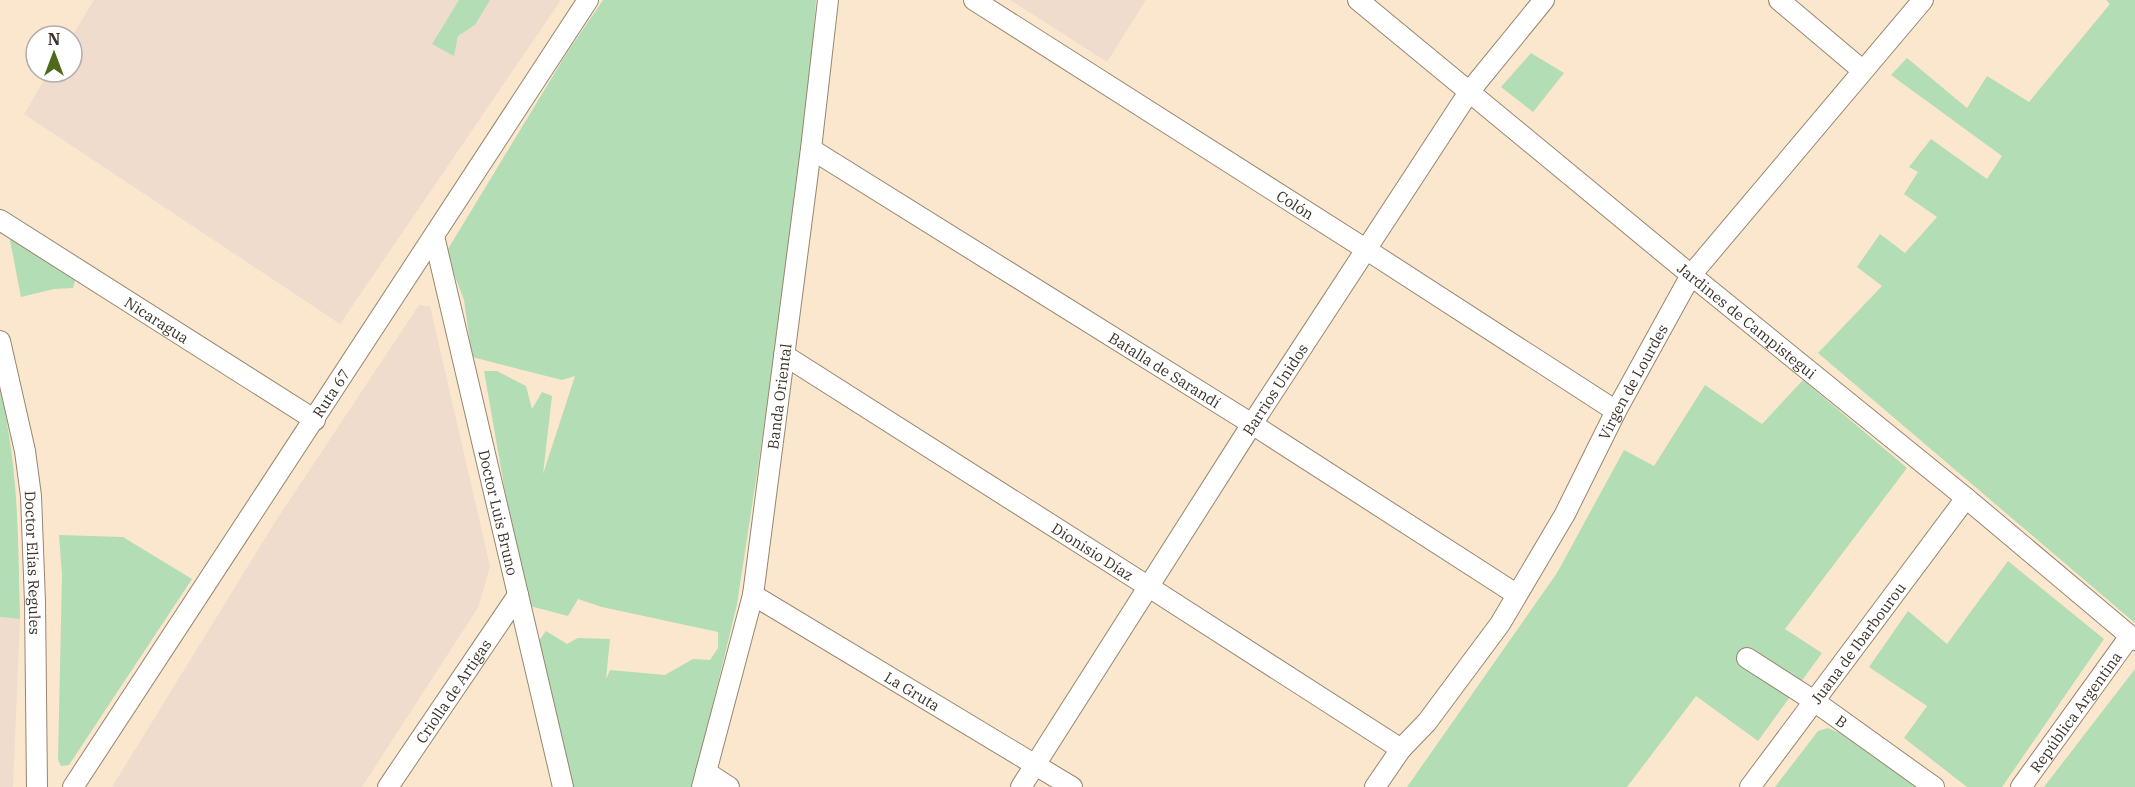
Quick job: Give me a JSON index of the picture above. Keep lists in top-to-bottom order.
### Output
{
  "streets": {
    "street": [
      "Colón",
      "Nicaragua",
      "Jardines de Campistegui",
      "Batalla de Sarandí",
      "Virgen de Lourdes",
      "Barrios Unidos",
      "Ruta 67",
      "Banda Oriental",
      "Doctor Luis Bruno",
      "Dionisio Díaz",
      "Doctor Elías Regules",
      "Juana de Ibarbourou",
      "La Gruta",
      "Criolla de Artigas",
      "República Argentina",
      "B"
    ]
  },
  "crossings": [
    ["Colón", "Virgen de Lourdes"],
    ["Colón", "Barrios Unidos"],
    ["Nicaragua", "Ruta 67"],
    ["Jardines de Campistegui", "Virgen de Lourdes"],
    ["Jardines de Campistegui", "Barrios Unidos"],
    ["Jardines de Campistegui", "Juana de Ibarbourou"],
    ["Jardines de Campistegui", "República Argentina"],
    ["Batalla de Sarandí", "Virgen de Lourdes"],
    ["Batalla de Sarandí", "Barrios Unidos"],
    ["Batalla de Sarandí", "Banda Oriental"],
    ["Virgen de Lourdes", "Dionisio Díaz"],
    ["Barrios Unidos", "Dionisio Díaz"],
    ["Barrios Unidos", "La Gruta"],
    ["Ruta 67", "Doctor Luis Bruno"],
    ["Banda Oriental", "Dionisio Díaz"],
    ["Banda Oriental", "La Gruta"],
    ["Doctor Luis Bruno", "Criolla de Artigas"],
    ["Juana de Ibarbourou", "B"]
  ],
  "north": "top"
}
